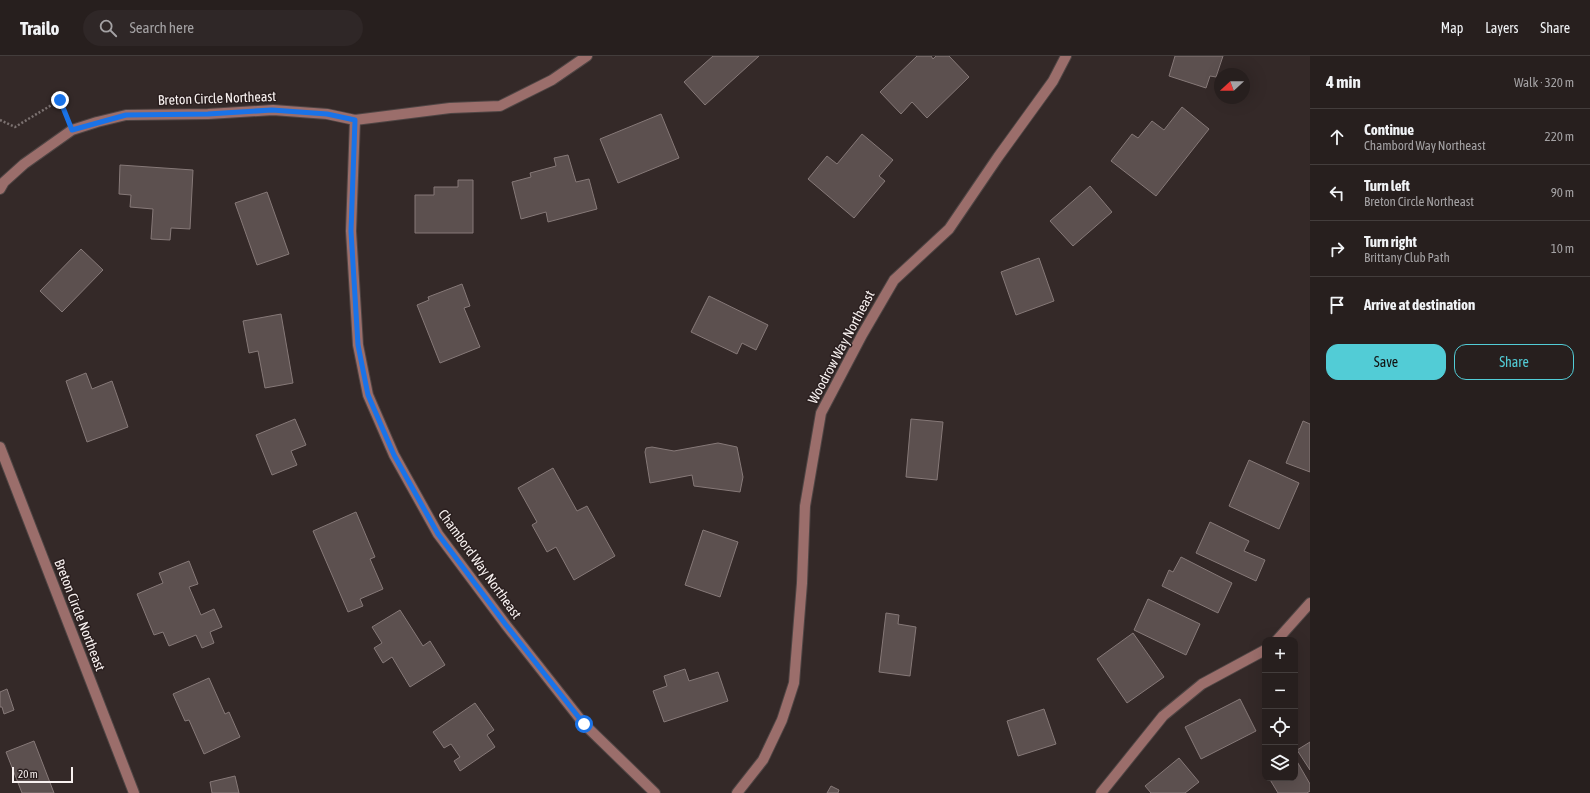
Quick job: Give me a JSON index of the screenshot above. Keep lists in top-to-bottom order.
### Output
{
  "streets": {
    "street": ["Breton Circle Northeast", "Woodrow Way Northeast", "Chambord Way Northeast"]
  },
  "crossings": [
    ["Breton Circle Northeast", "Chambord Way Northeast"]
  ],
  "scale_bar": "20 m",
  "north": "left",
  "page": {
    "header": "Trailo",
    "search": "Search here",
    "nav": ["Map", "Layers", "Share"],
    "heading": ["4 min", "Walk · 320 m"],
    "list": [
      ["Continue", "Chambord Way Northeast", "220 m"],
      ["Turn left", "Breton Circle Northeast", "90 m"],
      ["Turn right", "Brittany Club Path", "10 m"],
      "Arrive at destination"
    ],
    "buttons": ["Save", "Share"],
    "map_buttons": ["+", "−"],
    "scale": "20 m"
  }
}
